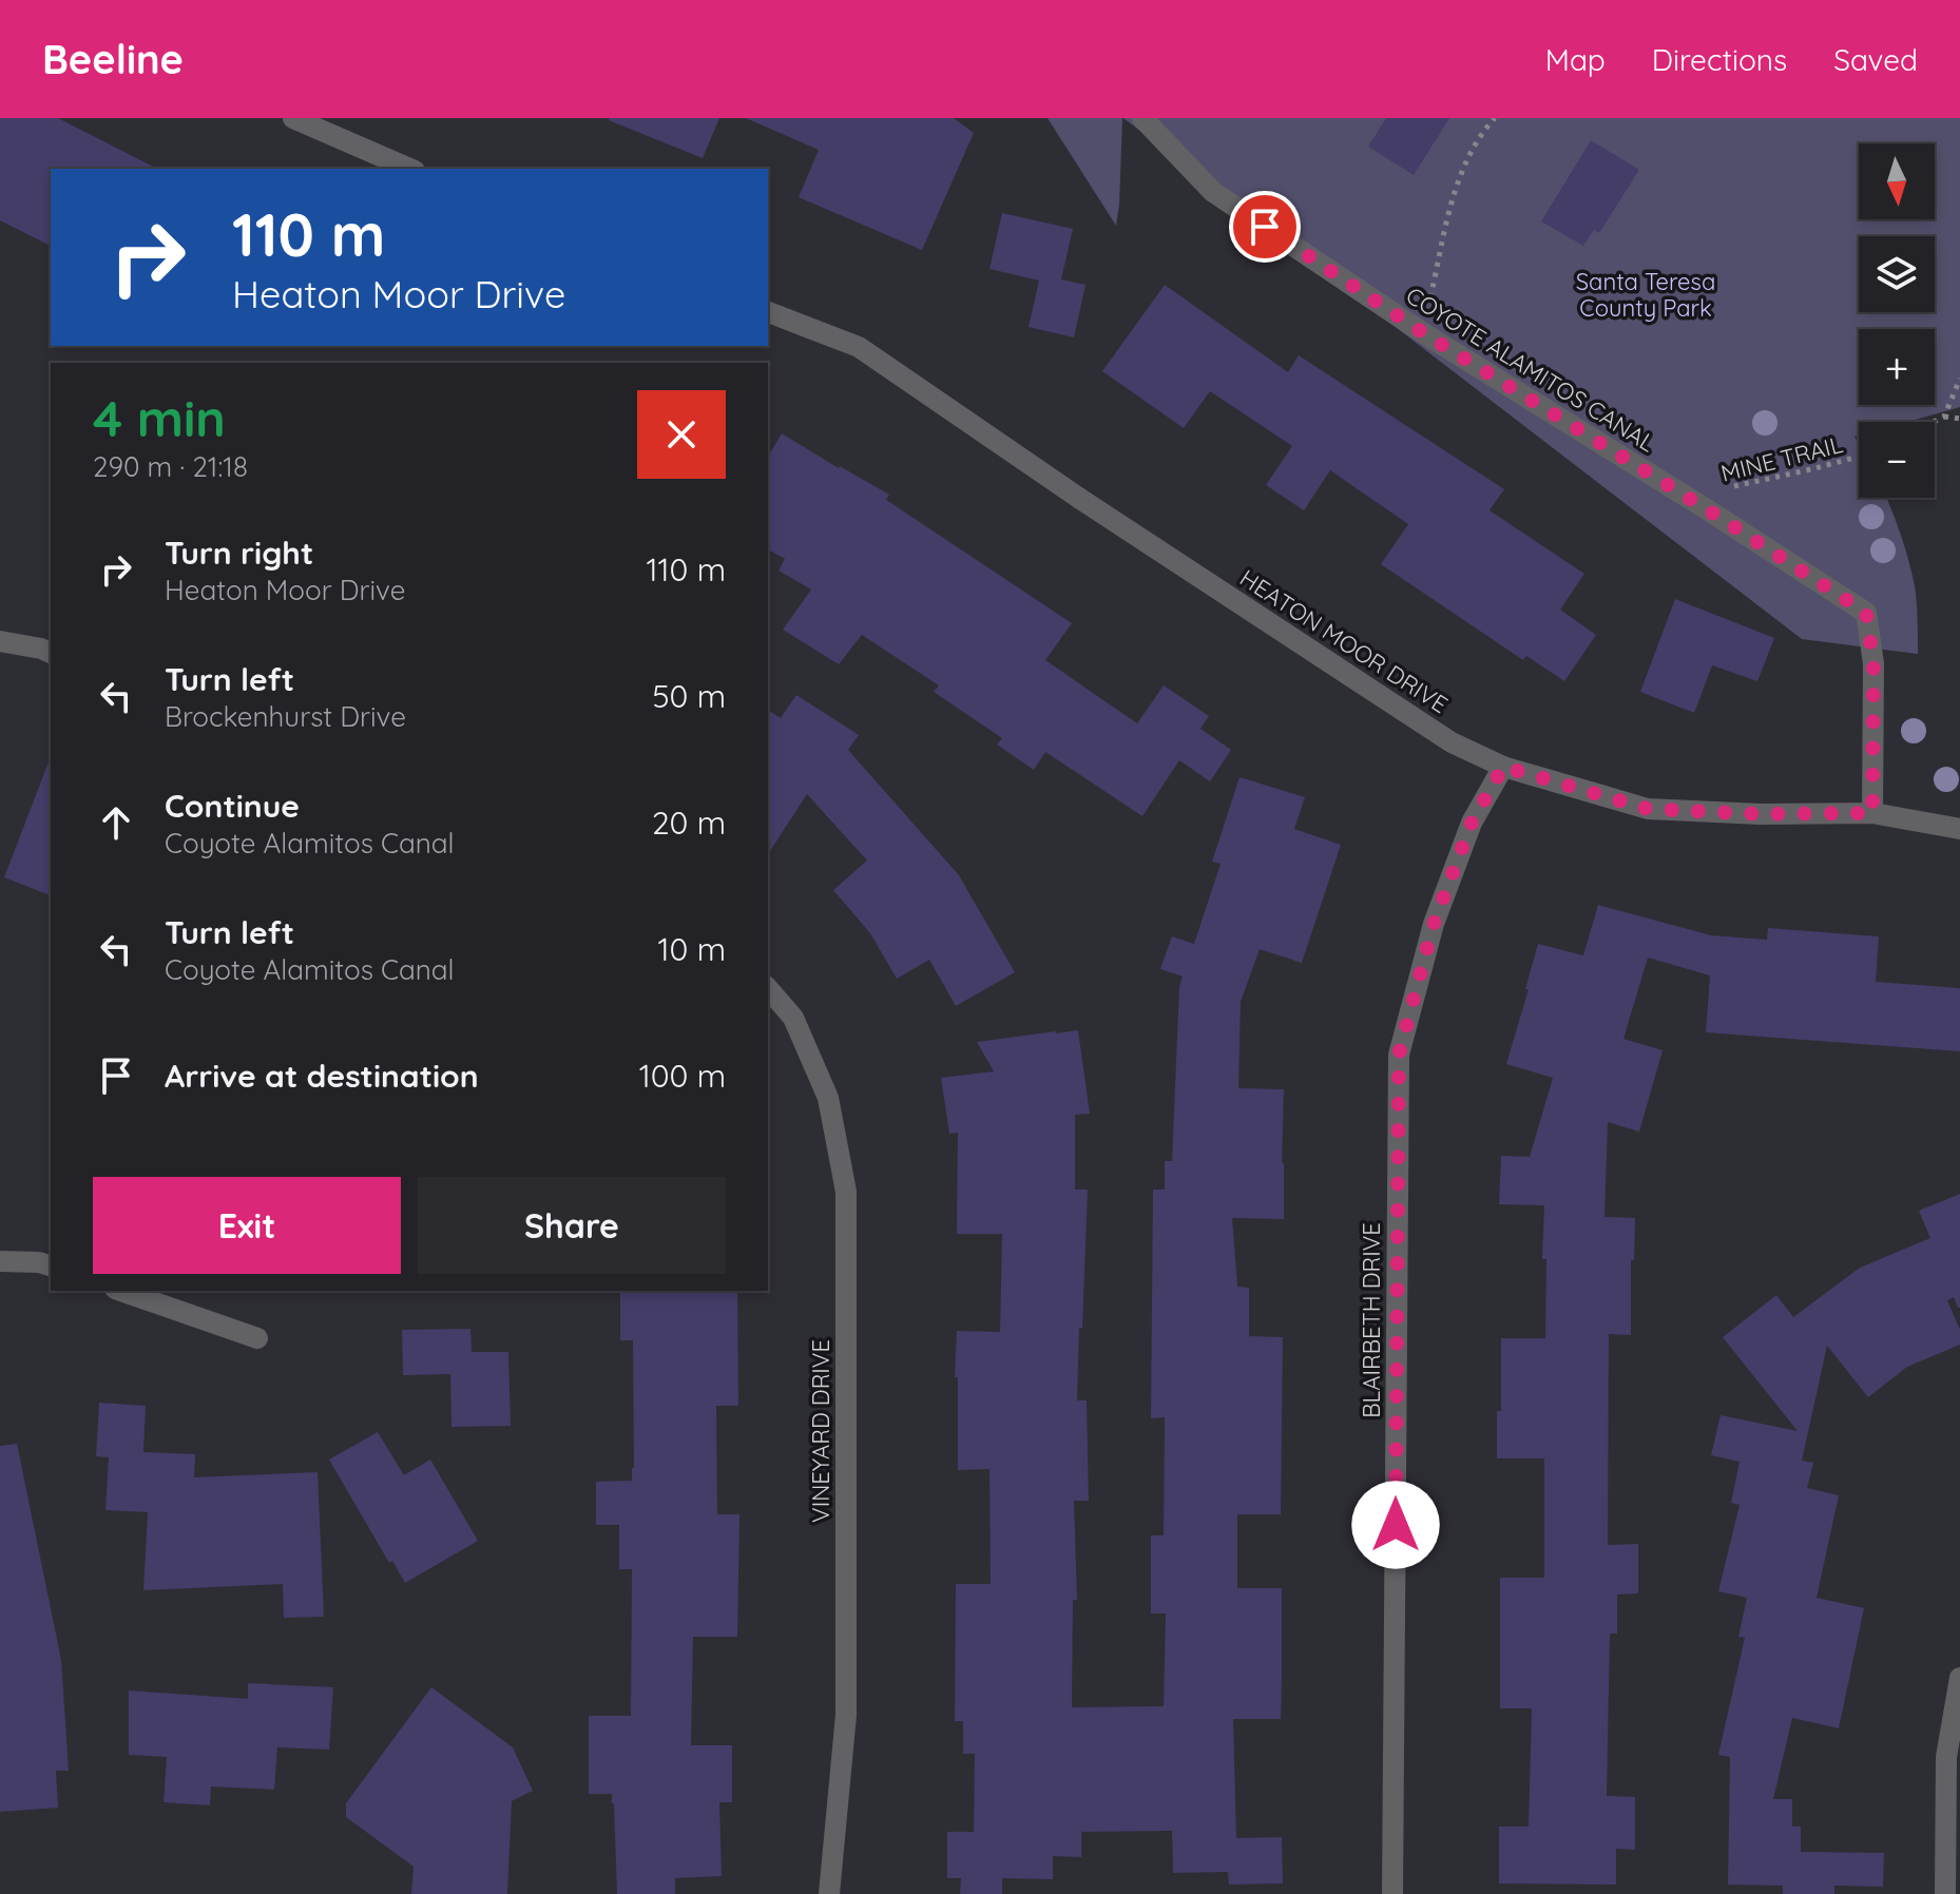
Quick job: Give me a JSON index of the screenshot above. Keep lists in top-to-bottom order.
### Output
{
  "streets": {
    "street": [
      "COYOTE ALAMITOS CANAL",
      "HEATON MOOR DRIVE",
      "BLAIRBETH DRIVE",
      "VINEYARD DRIVE"
    ],
    "path": ["MINE TRAIL"]
  },
  "crossings": [
    ["COYOTE ALAMITOS CANAL", "MINE TRAIL"],
    ["COYOTE ALAMITOS CANAL", "HEATON MOOR DRIVE"],
    ["HEATON MOOR DRIVE", "BLAIRBETH DRIVE"]
  ],
  "parks": ["Santa Teresa County Park"],
  "north": "bottom",
  "page": {
    "header": "Beeline",
    "nav": ["Map", "Directions", "Saved"],
    "map_buttons": ["+", "−"],
    "turn": ["110 m", "Heaton Moor Drive"],
    "heading": ["4 min", "290 m · 21:18"],
    "list": [
      {
        "name": "Turn right",
        "note": "Heaton Moor Drive",
        "value": "110 m"
      },
      {
        "name": "Turn left",
        "note": "Brockenhurst Drive",
        "value": "50 m"
      },
      {
        "name": "Continue",
        "note": "Coyote Alamitos Canal",
        "value": "20 m"
      },
      {
        "name": "Turn left",
        "note": "Coyote Alamitos Canal",
        "value": "10 m"
      },
      {
        "name": "Arrive at destination",
        "value": "100 m"
      }
    ],
    "buttons": ["Exit", "Share"]
  }
}
